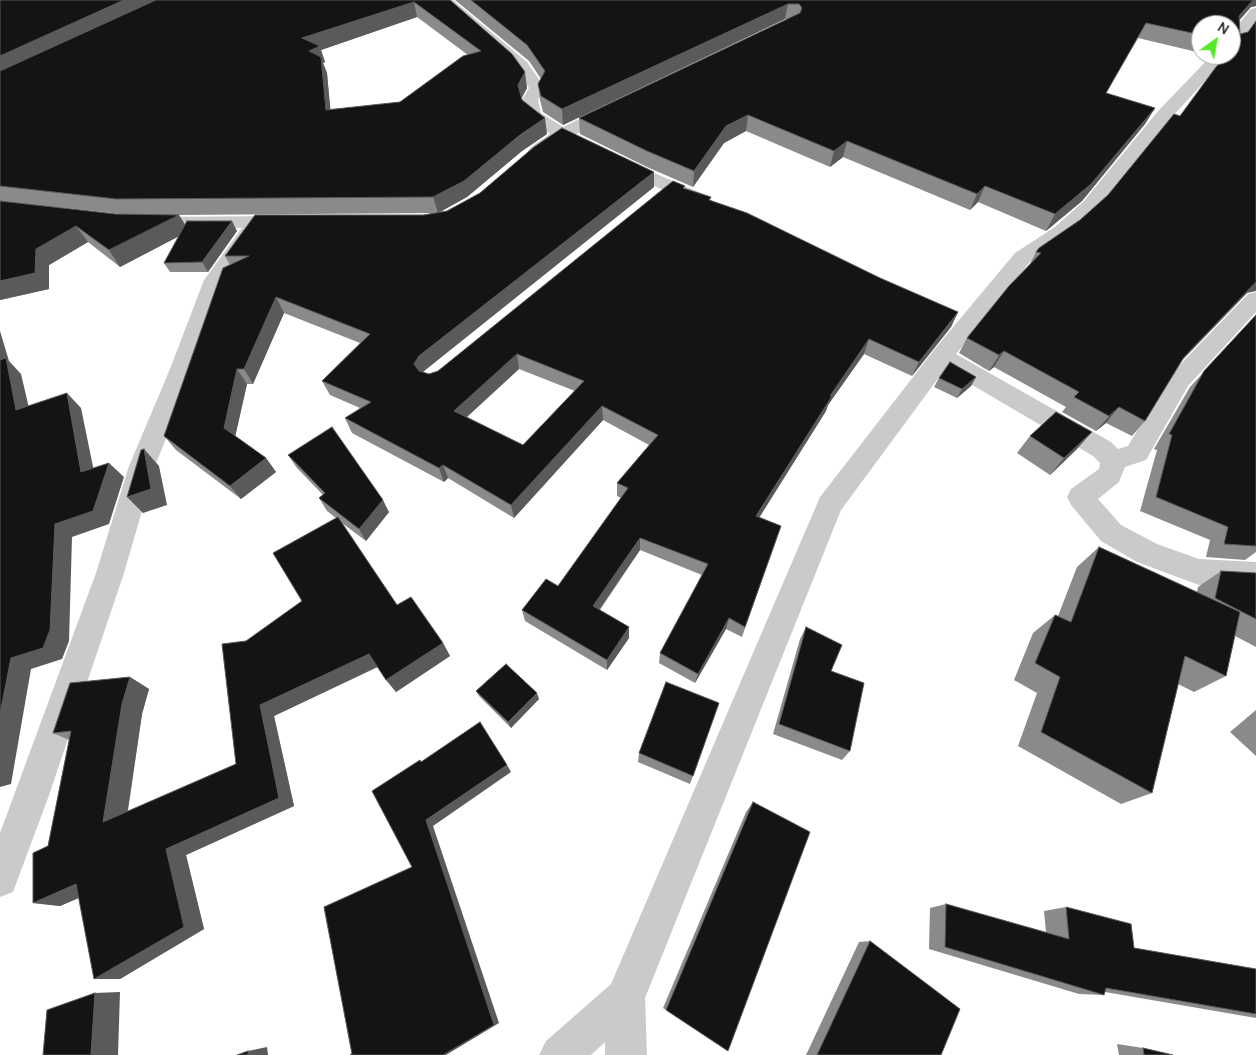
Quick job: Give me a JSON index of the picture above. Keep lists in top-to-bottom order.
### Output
{
  "north": "top right"
}
